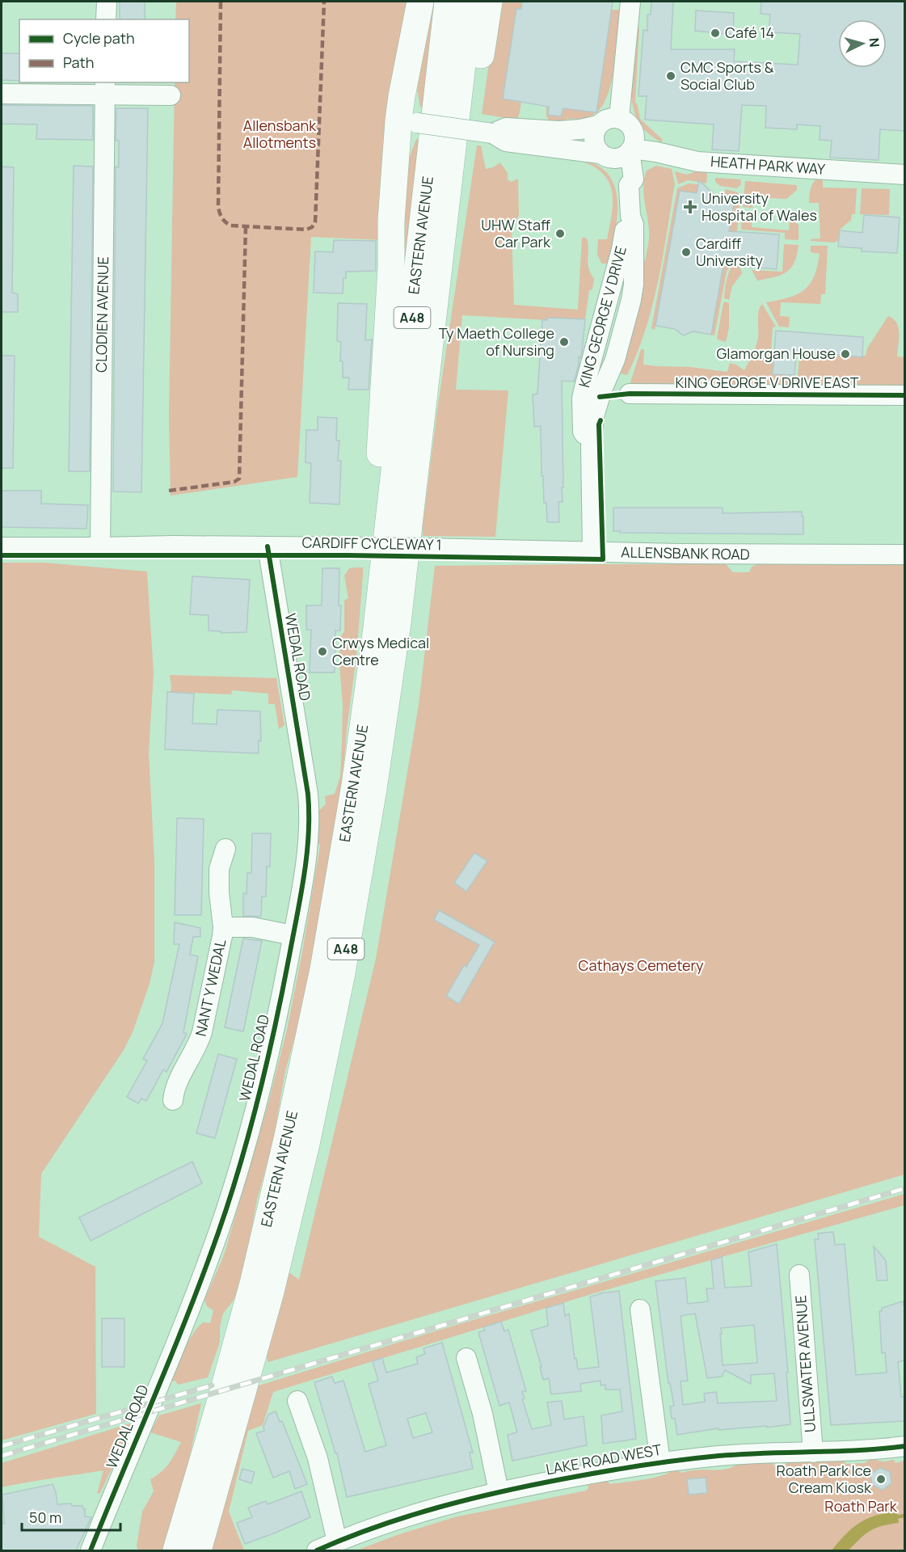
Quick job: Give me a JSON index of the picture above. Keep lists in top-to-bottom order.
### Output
{
  "streets": {
    "highway": ["EASTERN AVENUE", "A48"],
    "street": [
      "HEATH PARK WAY",
      "CLODIEN AVENUE",
      "KING GEORGE V DRIVE",
      "KING GEORGE V DRIVE EAST",
      "ALLENSBANK ROAD",
      "WEDAL ROAD",
      "NANT Y WEDAL",
      "ULLSWATER AVENUE",
      "LAKE ROAD WEST"
    ],
    "cycle path": ["CARDIFF CYCLEWAY 1"]
  },
  "crossings": [
    ["HEATH PARK WAY", "KING GEORGE V DRIVE"],
    ["CLODIEN AVENUE", "ALLENSBANK ROAD"],
    ["KING GEORGE V DRIVE", "ALLENSBANK ROAD"],
    ["ALLENSBANK ROAD", "WEDAL ROAD"],
    ["WEDAL ROAD", "NANT Y WEDAL"],
    ["ULLSWATER AVENUE", "LAKE ROAD WEST"]
  ],
  "parks": ["Allensbank Allotments", "Cathays Cemetery", "Roath Park"],
  "places": {
    "other": [
      "Café 14",
      "CMC Sports & Social Club",
      "UHW Staff Car Park",
      "Cardiff University",
      "Ty Maeth College of Nursing",
      "Glamorgan House",
      "Crwys Medical Centre",
      "Roath Park Ice Cream Kiosk"
    ],
    "health": ["University Hospital of Wales"]
  },
  "legend": ["Cycle path", "Path"],
  "scale_bar": "50 m",
  "north": "right"
}
